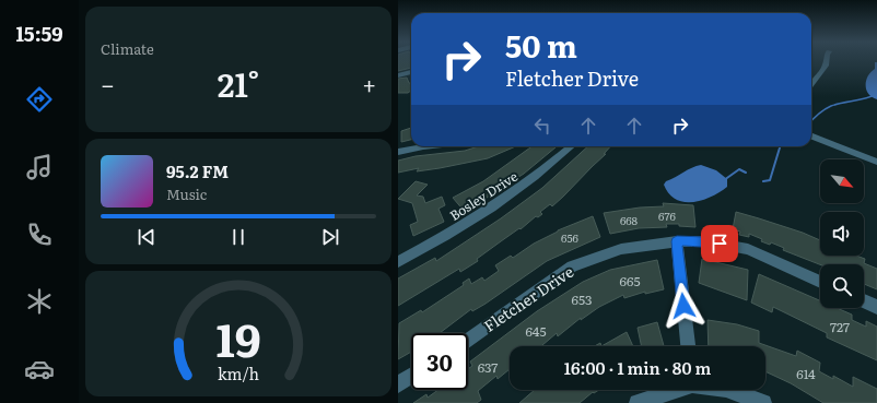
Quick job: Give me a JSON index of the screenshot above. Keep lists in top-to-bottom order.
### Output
{
  "streets": {
    "street": ["Bosley Drive", "Fletcher Drive"]
  },
  "house_numbers": [
    "676",
    "668",
    "656",
    "665",
    "653",
    "727",
    "645",
    "637",
    "614"
  ],
  "north": "bottom right",
  "page": {
    "tabs": "15:59",
    "tile": "Climate",
    "turn": ["50 m", "Fletcher Drive"],
    "heat": ["−", "21°", "+"],
    "song": ["95.2 FM", "Music"],
    "limit": "30",
    "trip": "16:00 · 1 min · 80 m",
    "gauge": ["19", "km/h"]
  }
}
